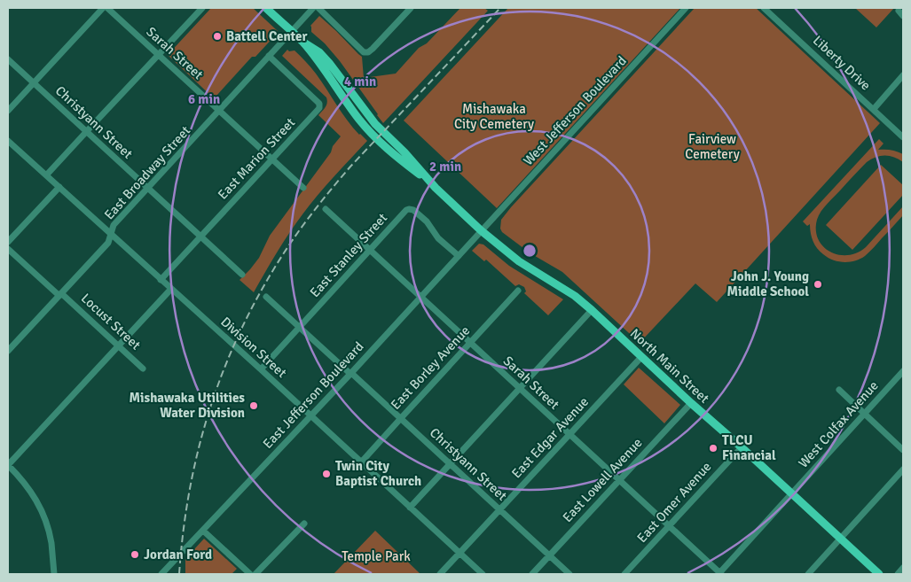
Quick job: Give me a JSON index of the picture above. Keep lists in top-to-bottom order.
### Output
{
  "streets": {
    "main road": ["North Main Street"],
    "street": [
      "Sarah Street",
      "Liberty Drive",
      "West Jefferson Boulevard",
      "Christyann Street",
      "East Marion Street",
      "East Broadway Street",
      "East Stanley Street",
      "Locust Street",
      "Division Street",
      "East Borley Avenue",
      "East Jefferson Boulevard",
      "West Colfax Avenue",
      "East Edgar Avenue",
      "East Lowell Avenue",
      "East Omer Avenue"
    ]
  },
  "crossings": [
    ["Sarah Street", "East Marion Street"],
    ["Sarah Street", "East Broadway Street"],
    ["Sarah Street", "East Stanley Street"],
    ["Sarah Street", "East Borley Avenue"],
    ["Sarah Street", "East Jefferson Boulevard"],
    ["Sarah Street", "West Colfax Avenue"],
    ["Sarah Street", "East Edgar Avenue"],
    ["Sarah Street", "East Lowell Avenue"],
    ["Sarah Street", "East Omer Avenue"],
    ["West Jefferson Boulevard", "North Main Street"],
    ["West Jefferson Boulevard", "East Jefferson Boulevard"],
    ["Christyann Street", "East Marion Street"],
    ["Christyann Street", "East Broadway Street"],
    ["Christyann Street", "East Stanley Street"],
    ["Christyann Street", "East Borley Avenue"],
    ["Christyann Street", "East Jefferson Boulevard"],
    ["Christyann Street", "East Edgar Avenue"],
    ["Christyann Street", "East Lowell Avenue"],
    ["East Marion Street", "East Broadway Street"],
    ["East Marion Street", "Division Street"],
    ["East Broadway Street", "Locust Street"],
    ["East Broadway Street", "Division Street"],
    ["East Broadway Street", "North Main Street"],
    ["East Stanley Street", "Division Street"],
    ["East Stanley Street", "East Jefferson Boulevard"],
    ["Division Street", "East Borley Avenue"],
    ["Division Street", "East Jefferson Boulevard"],
    ["Division Street", "East Edgar Avenue"],
    ["North Main Street", "East Jefferson Boulevard"],
    ["North Main Street", "West Colfax Avenue"],
    ["North Main Street", "East Edgar Avenue"],
    ["North Main Street", "East Lowell Avenue"],
    ["North Main Street", "East Omer Avenue"]
  ],
  "parks": ["Mishawaka City Cemetery", "Fairview Cemetery", "Temple Park"],
  "places": [
    "Battell Center",
    "John J. Young Middle School",
    "Mishawaka Utilities Water Division",
    "TLCU Financial",
    "Twin City Baptist Church",
    "Jordan Ford"
  ],
  "rings": ["4 min", "6 min", "2 min"]
}
